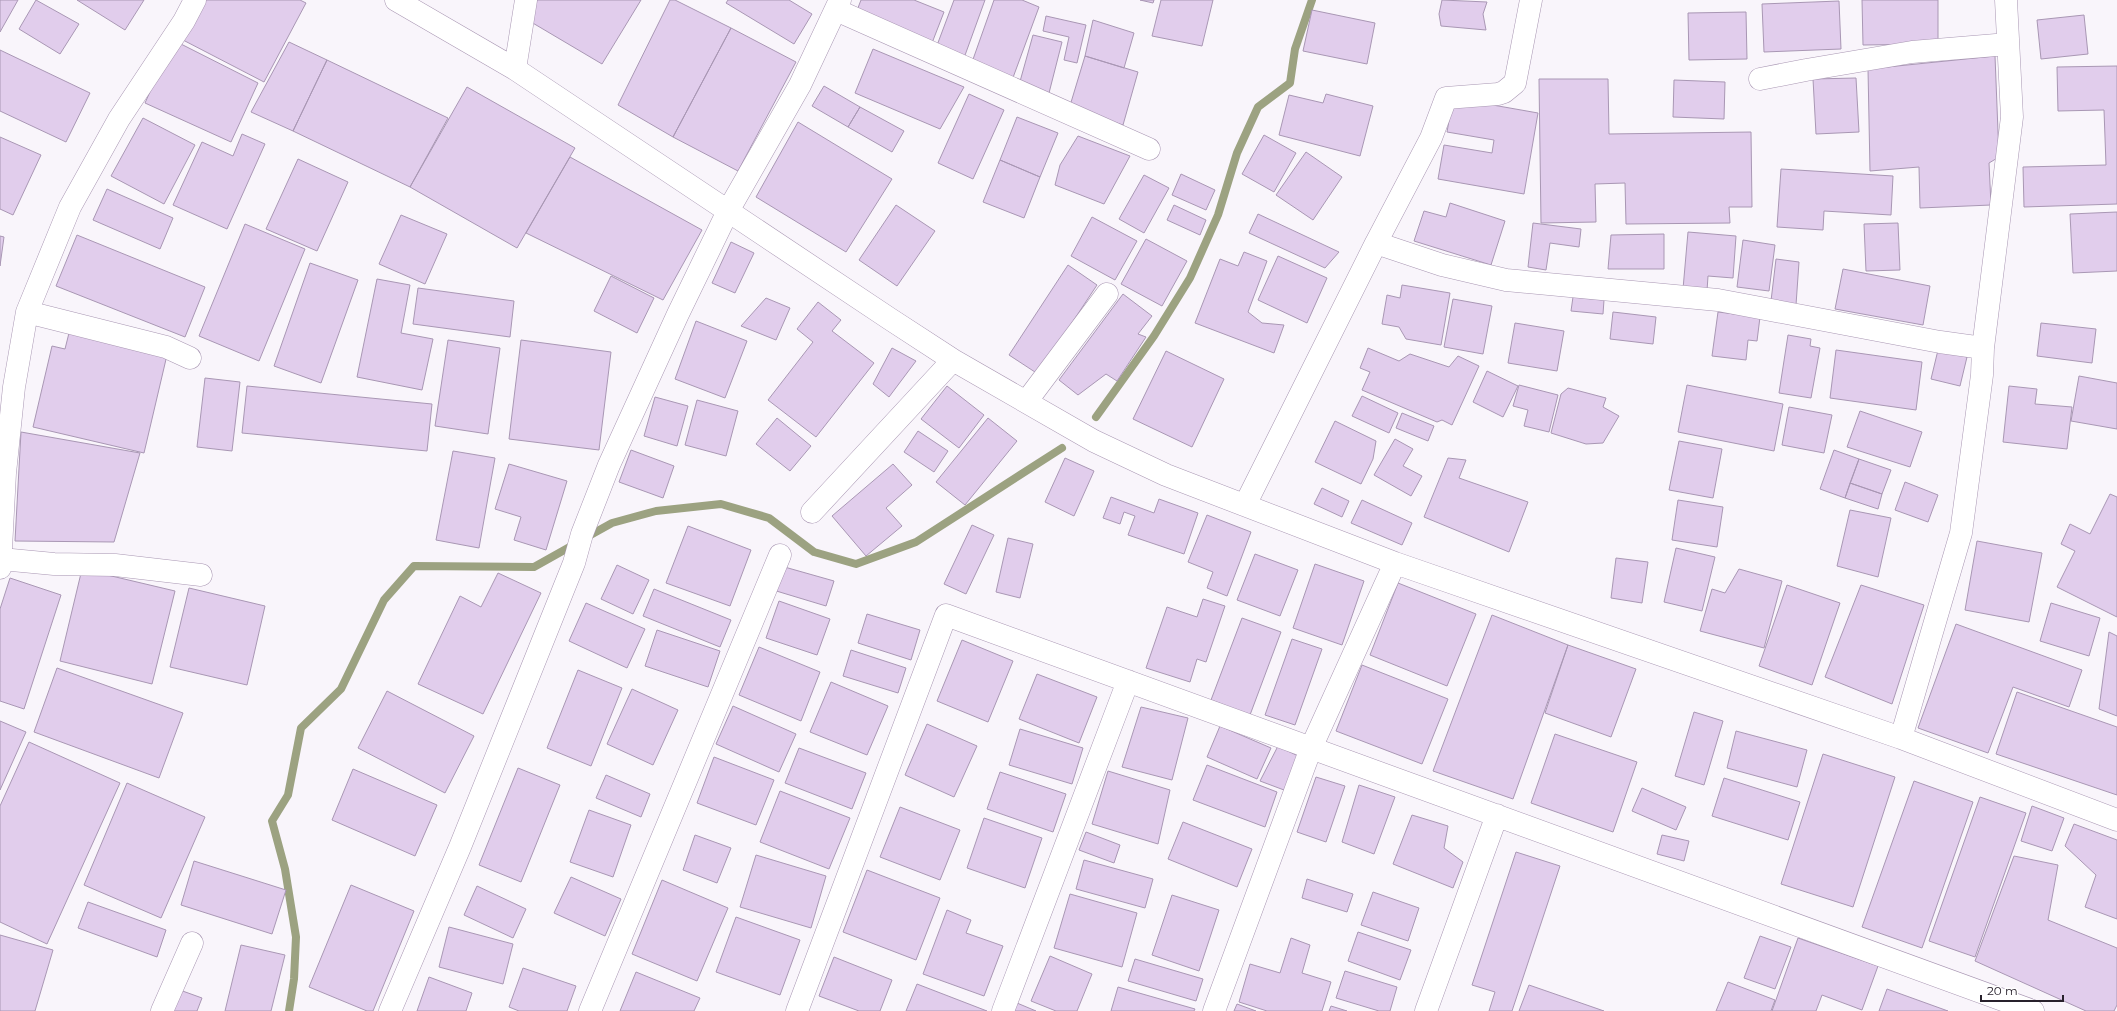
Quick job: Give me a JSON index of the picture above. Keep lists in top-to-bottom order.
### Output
{
  "scale_bar": "20 m"
}
